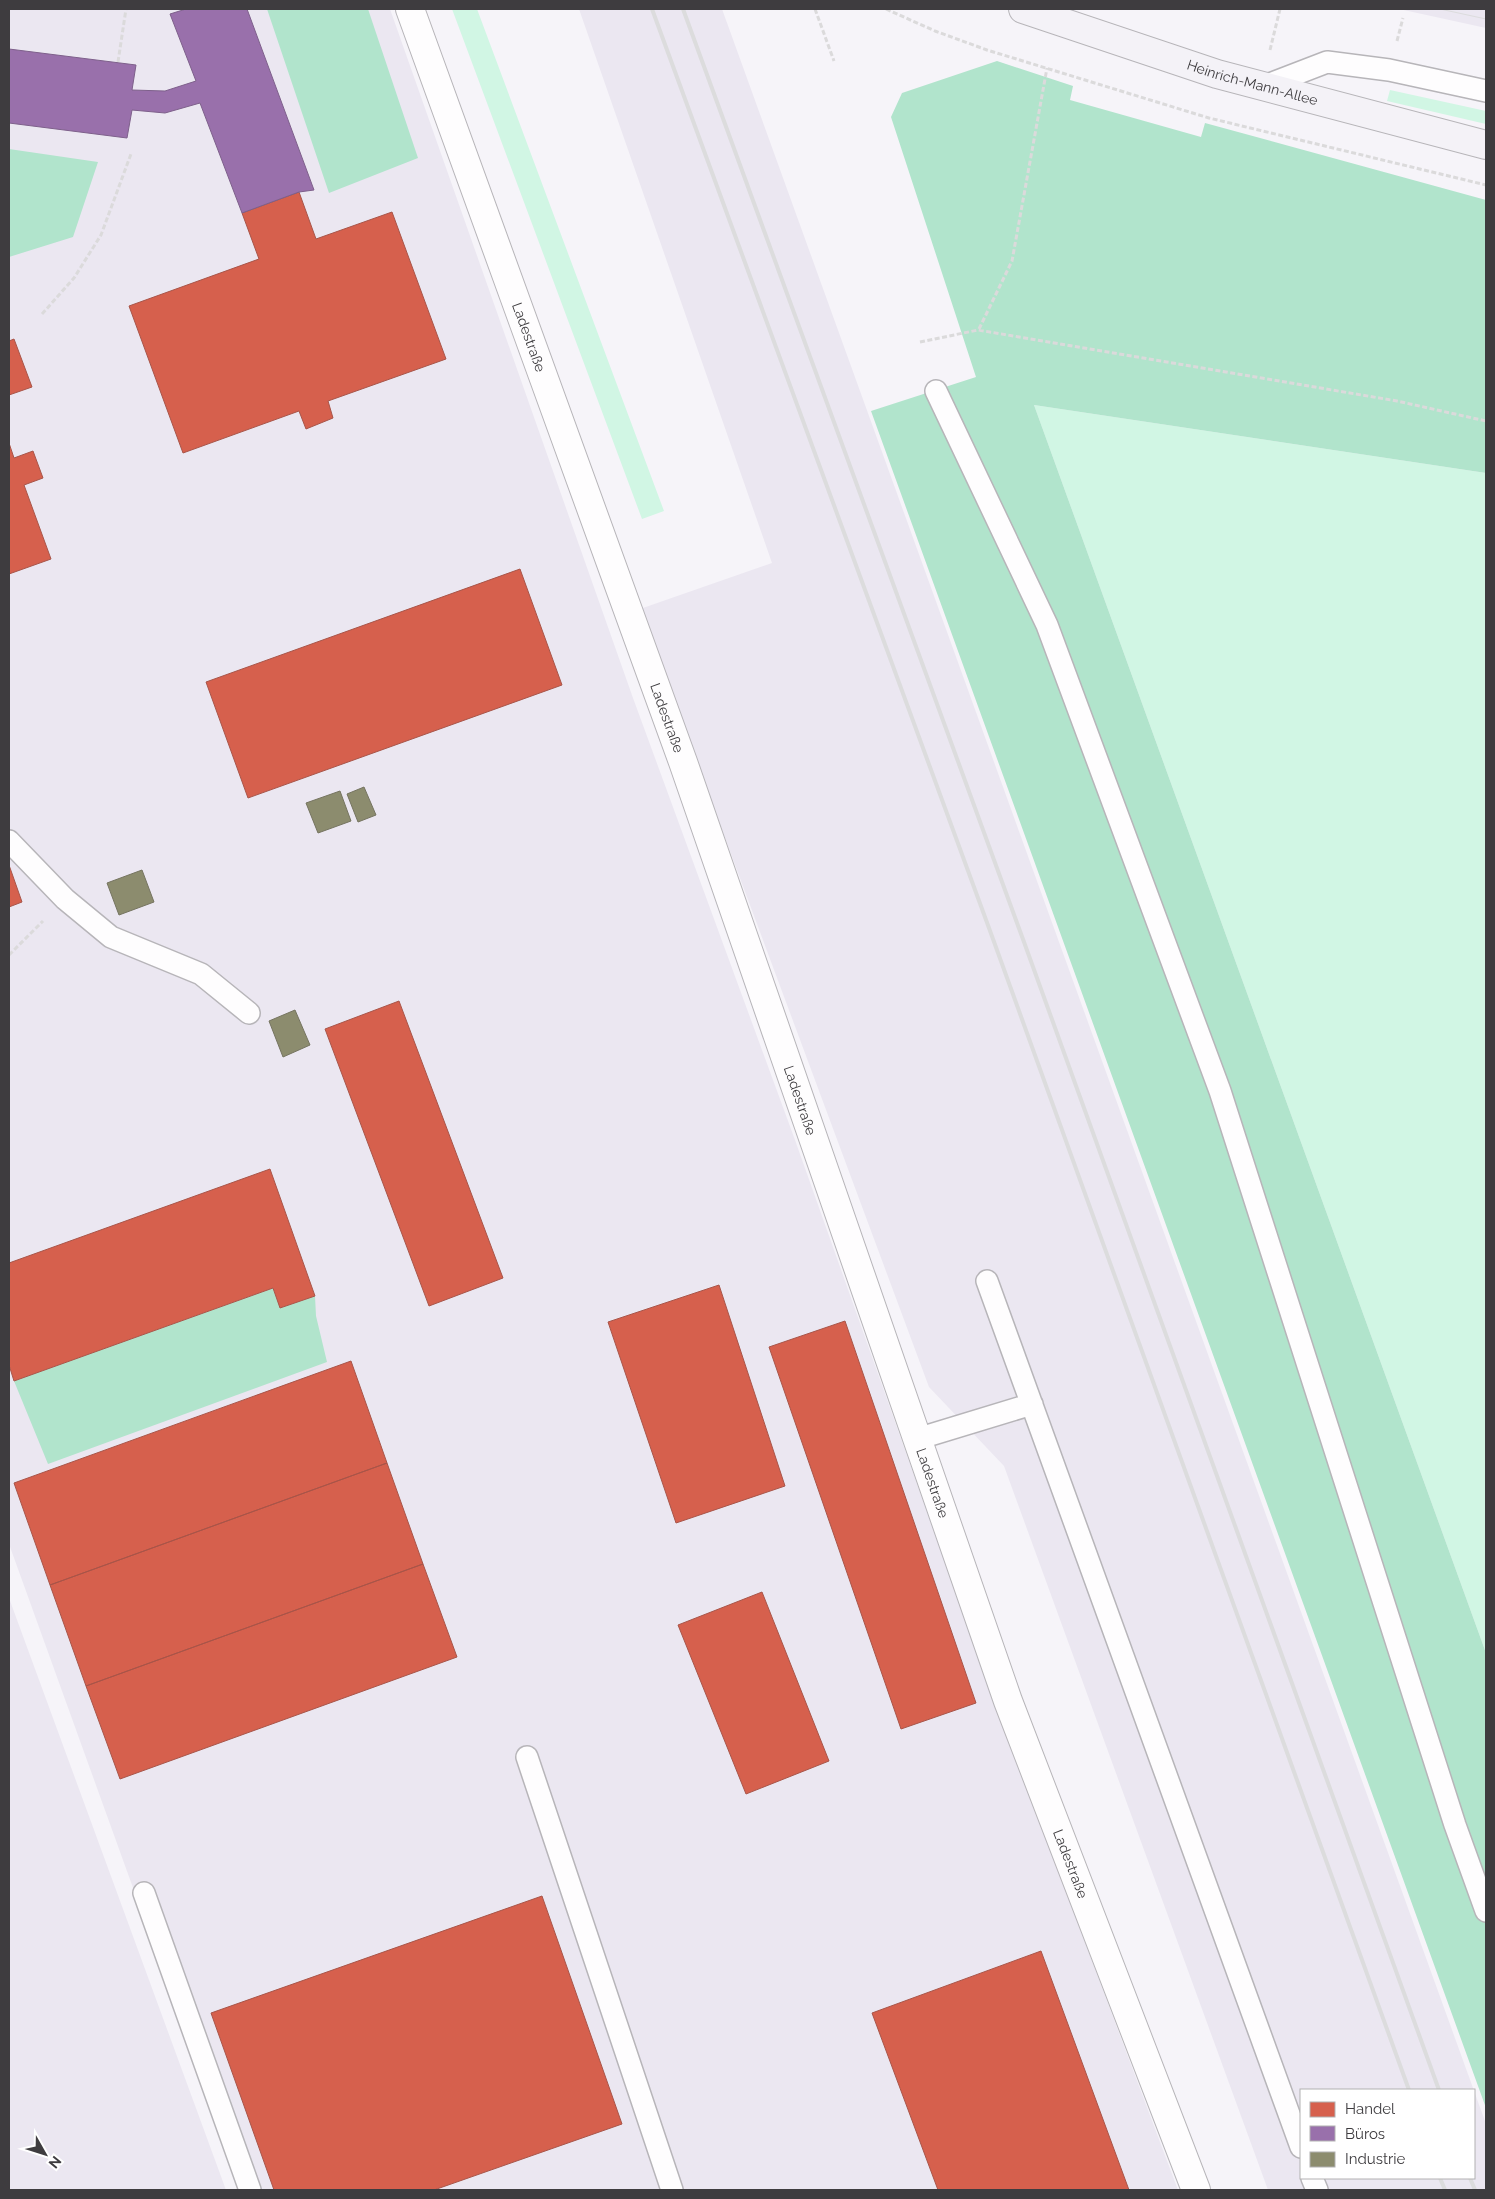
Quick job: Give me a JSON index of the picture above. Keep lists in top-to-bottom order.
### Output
{
  "streets": {
    "main road": ["Heinrich-Mann-Allee"],
    "street": ["Ladestraße"]
  },
  "legend": ["Handel", "Büros", "Industrie"],
  "north": "bottom right"
}
